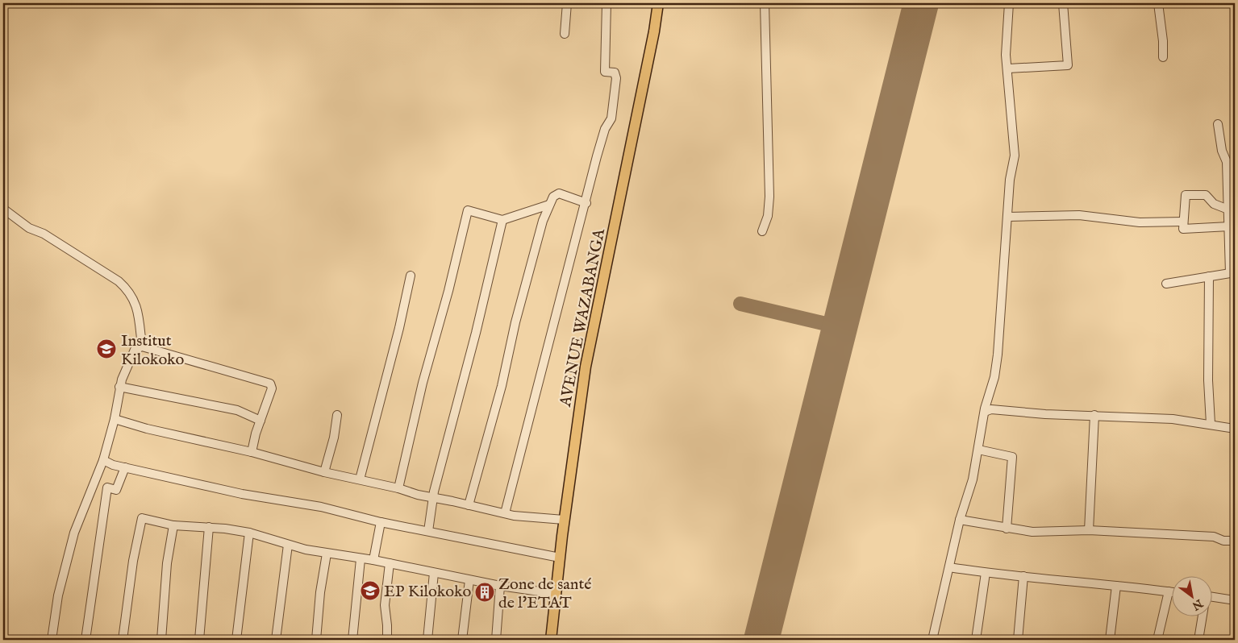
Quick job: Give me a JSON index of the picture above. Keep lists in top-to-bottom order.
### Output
{
  "streets": {
    "main road": ["AVENUE WAZABANGA"]
  },
  "places": {
    "school or university": ["Institut Kilokoko", "EP Kilokoko"],
    "building": ["Zone de santé de l'ETAT"]
  },
  "north": "bottom right"
}
